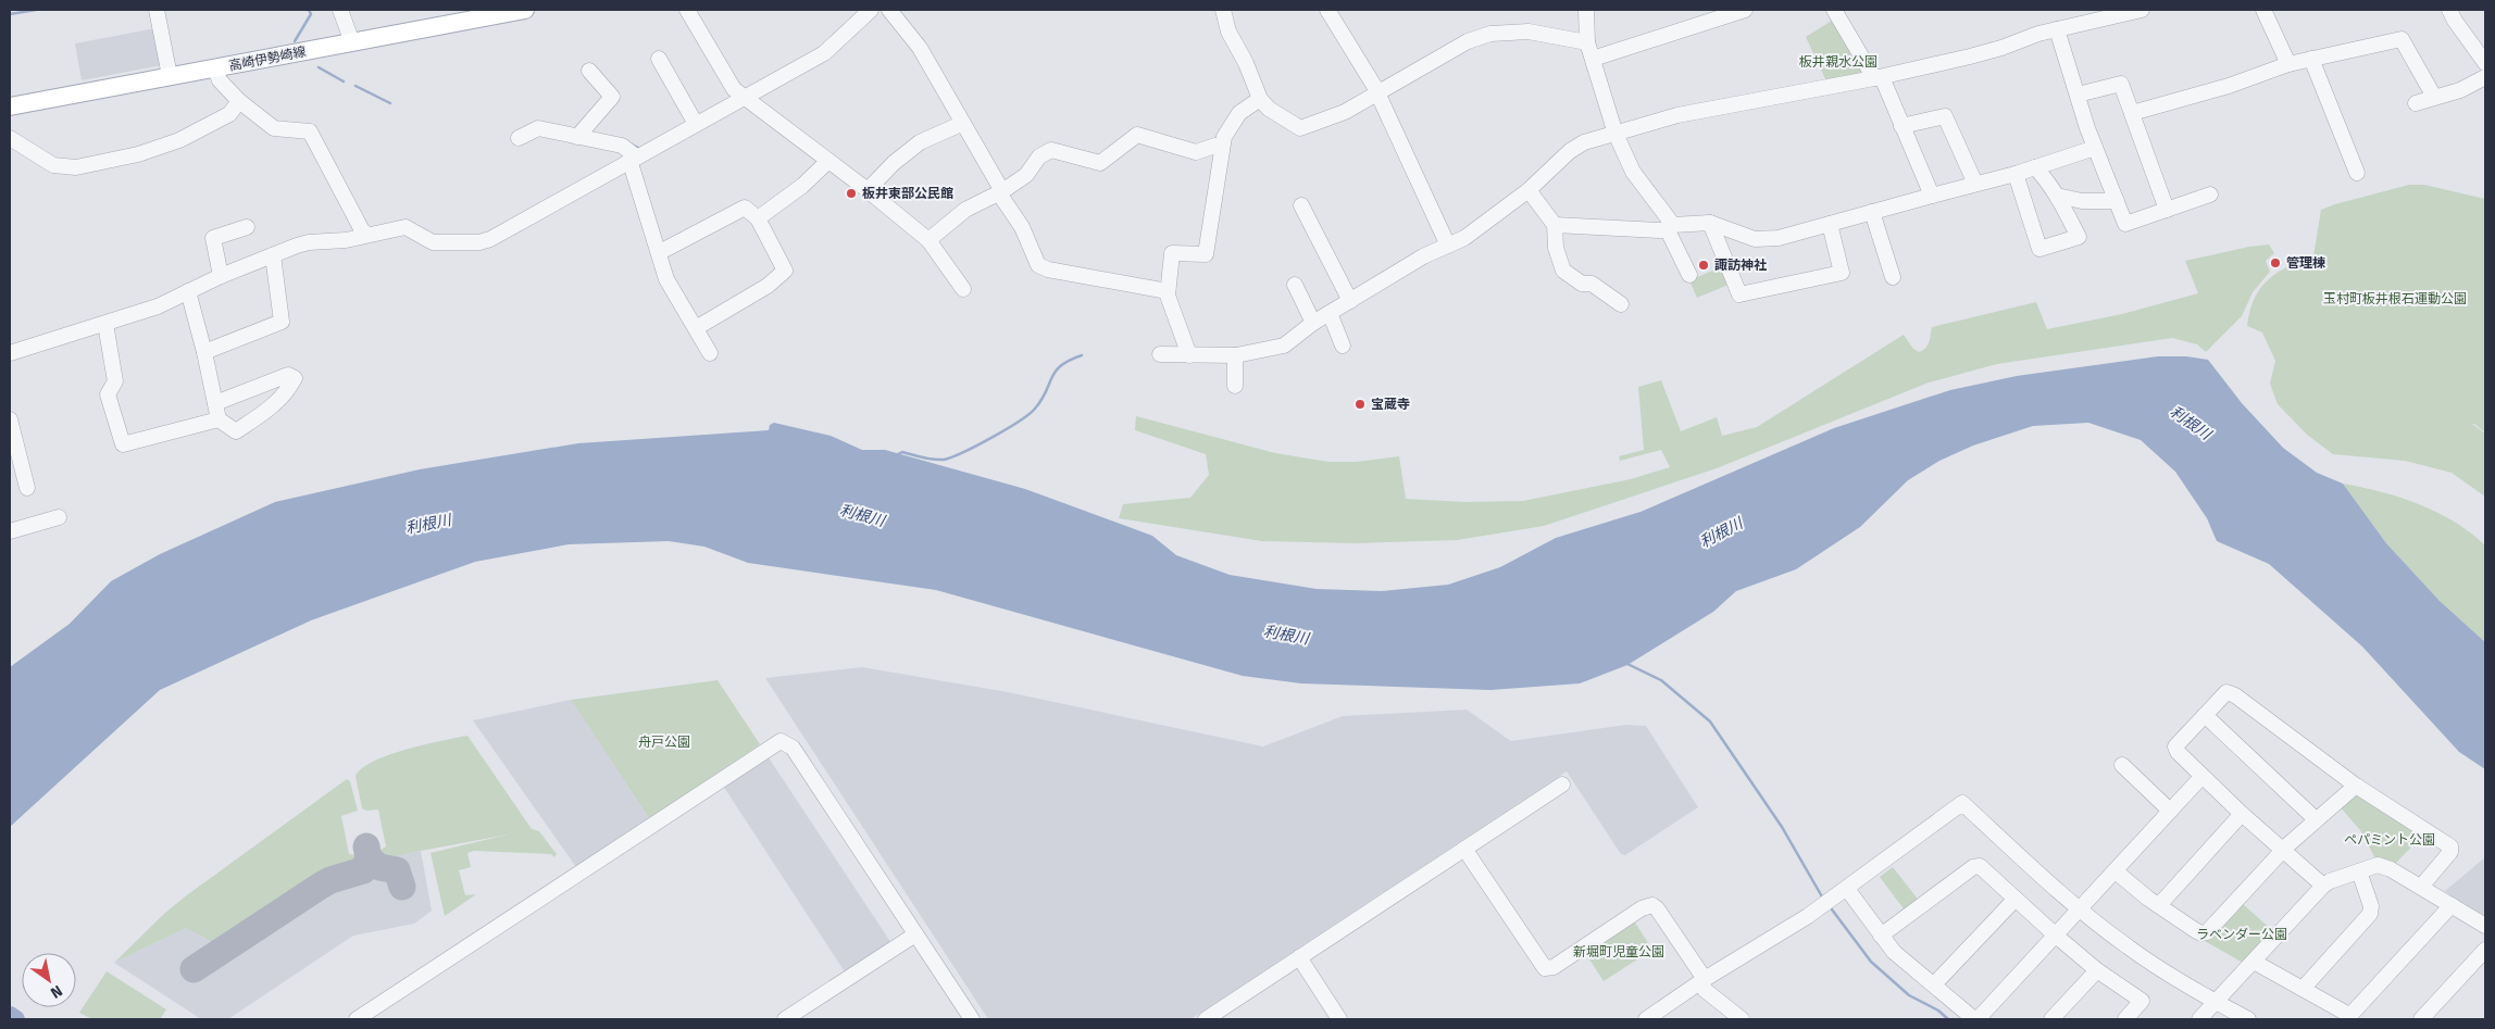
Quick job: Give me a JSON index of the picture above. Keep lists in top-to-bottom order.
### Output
{
  "streets": {
    "main road": ["高崎伊勢崎線"]
  },
  "water": ["利根川"],
  "parks": [
    "板井親水公園",
    "玉村町板井根石運動公園",
    "舟戸公園",
    "ペパミント公園",
    "ラベンダー公園",
    "新堀町児童公園"
  ],
  "places": [
    "板井東部公民館",
    "管理棟",
    "諏訪神社",
    "宝蔵寺"
  ],
  "north": "bottom right"
}
